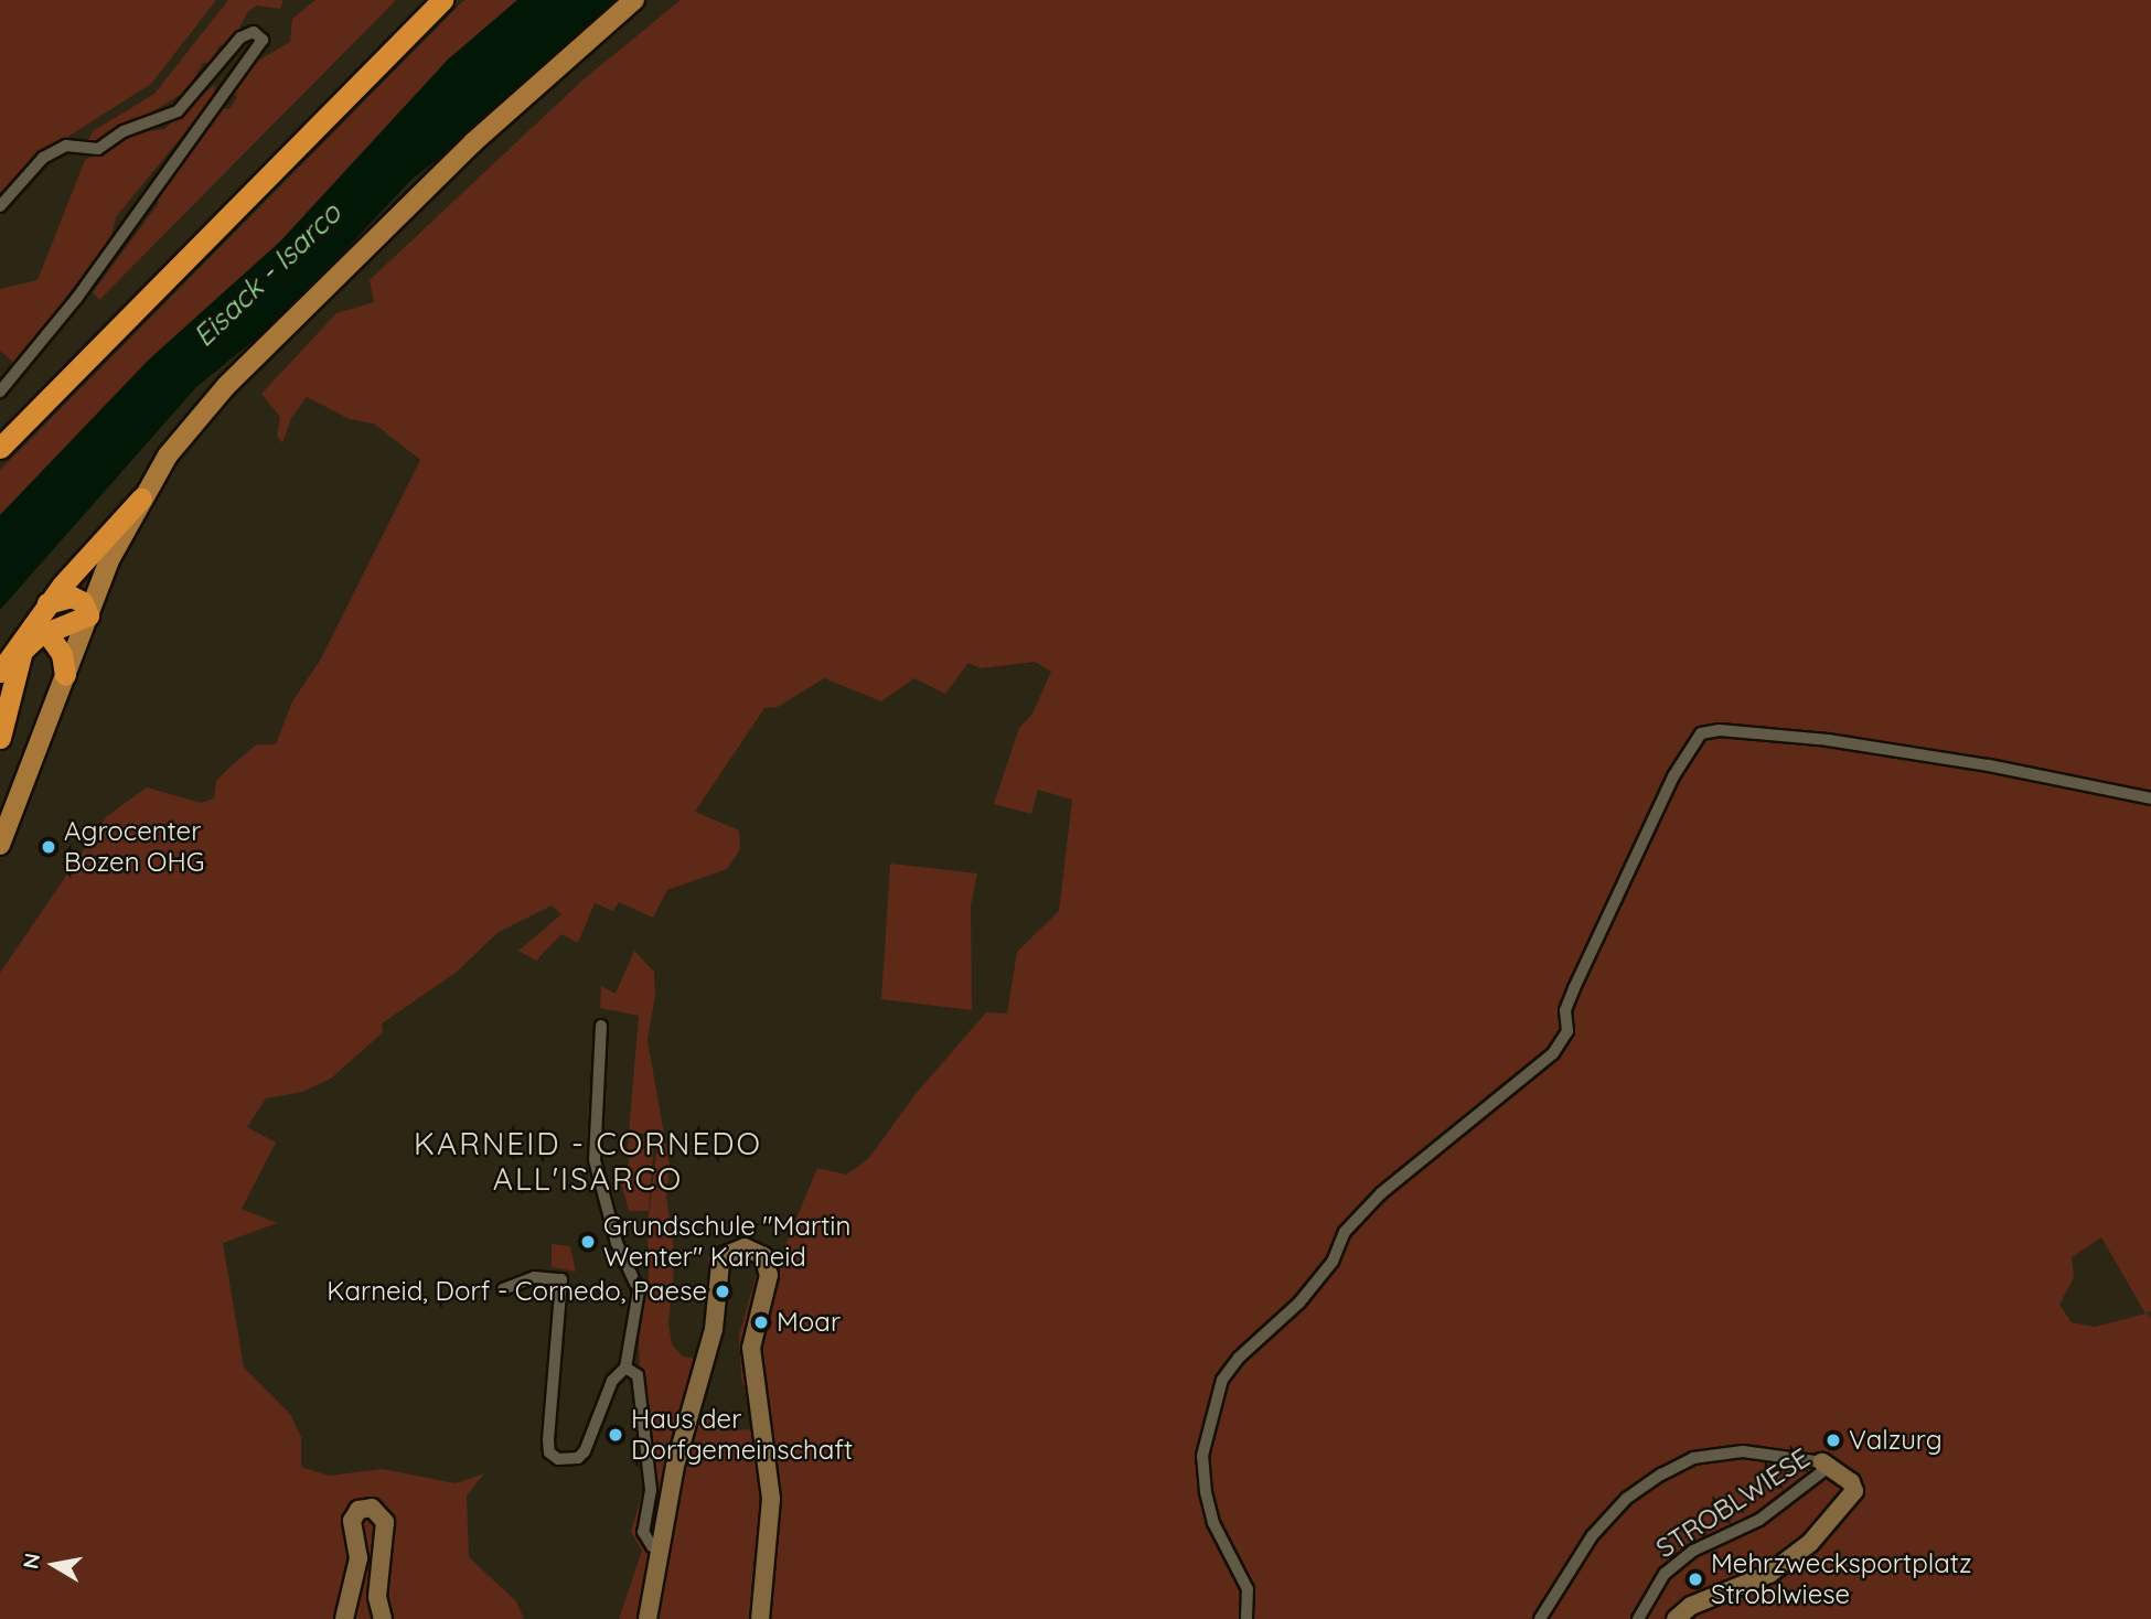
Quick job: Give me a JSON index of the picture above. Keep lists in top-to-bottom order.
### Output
{
  "streets": {
    "street": ["STROBLWIESE"]
  },
  "districts": ["KARNEID - CORNEDO ALL'ISARCO"],
  "water": ["Eisack - Isarco"],
  "places": [
    "Agrocenter Bozen OHG",
    "Grundschule \"Martin Wenter\" Karneid",
    "Karneid, Dorf - Cornedo, Paese",
    "Moar",
    "Haus der Dorfgemeinschaft",
    "Valzurg",
    "Mehrzwecksportplatz Stroblwiese"
  ],
  "north": "left"
}
